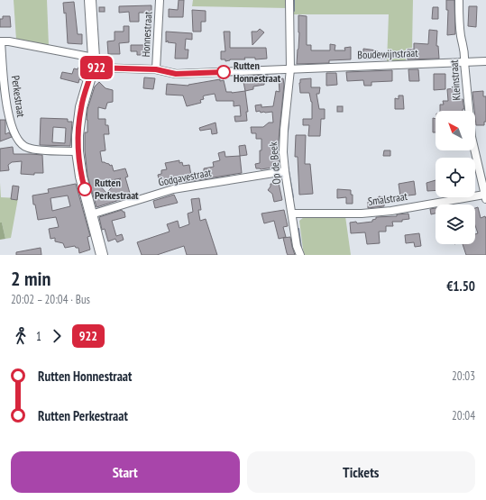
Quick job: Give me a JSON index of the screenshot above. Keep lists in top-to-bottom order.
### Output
{
  "streets": {
    "street": [
      "Honnestraat",
      "Boudewijnstraat",
      "Kleinstraat",
      "Perkestraat",
      "Op de Beek",
      "Godgavestraat",
      "Smalstraat"
    ]
  },
  "crossings": [
    ["Honnestraat", "Boudewijnstraat"],
    ["Boudewijnstraat", "Kleinstraat"],
    ["Boudewijnstraat", "Perkestraat"],
    ["Boudewijnstraat", "Op de Beek"],
    ["Kleinstraat", "Smalstraat"],
    ["Op de Beek", "Godgavestraat"],
    ["Op de Beek", "Smalstraat"]
  ],
  "places": ["Rutten Honnestraat", "Rutten Perkestraat"],
  "lines": ["bus line 922"],
  "north": "top left",
  "page": {
    "on_map": "922",
    "heading": ["2 min", "20:02 – 20:04 · Bus", "€1.50"],
    "legs": ["1", "922"],
    "list": [
      {
        "name": "Rutten Honnestraat",
        "value": "20:03"
      },
      {
        "name": "Rutten Perkestraat",
        "value": "20:04"
      }
    ],
    "buttons": ["Start", "Tickets"]
  }
}
